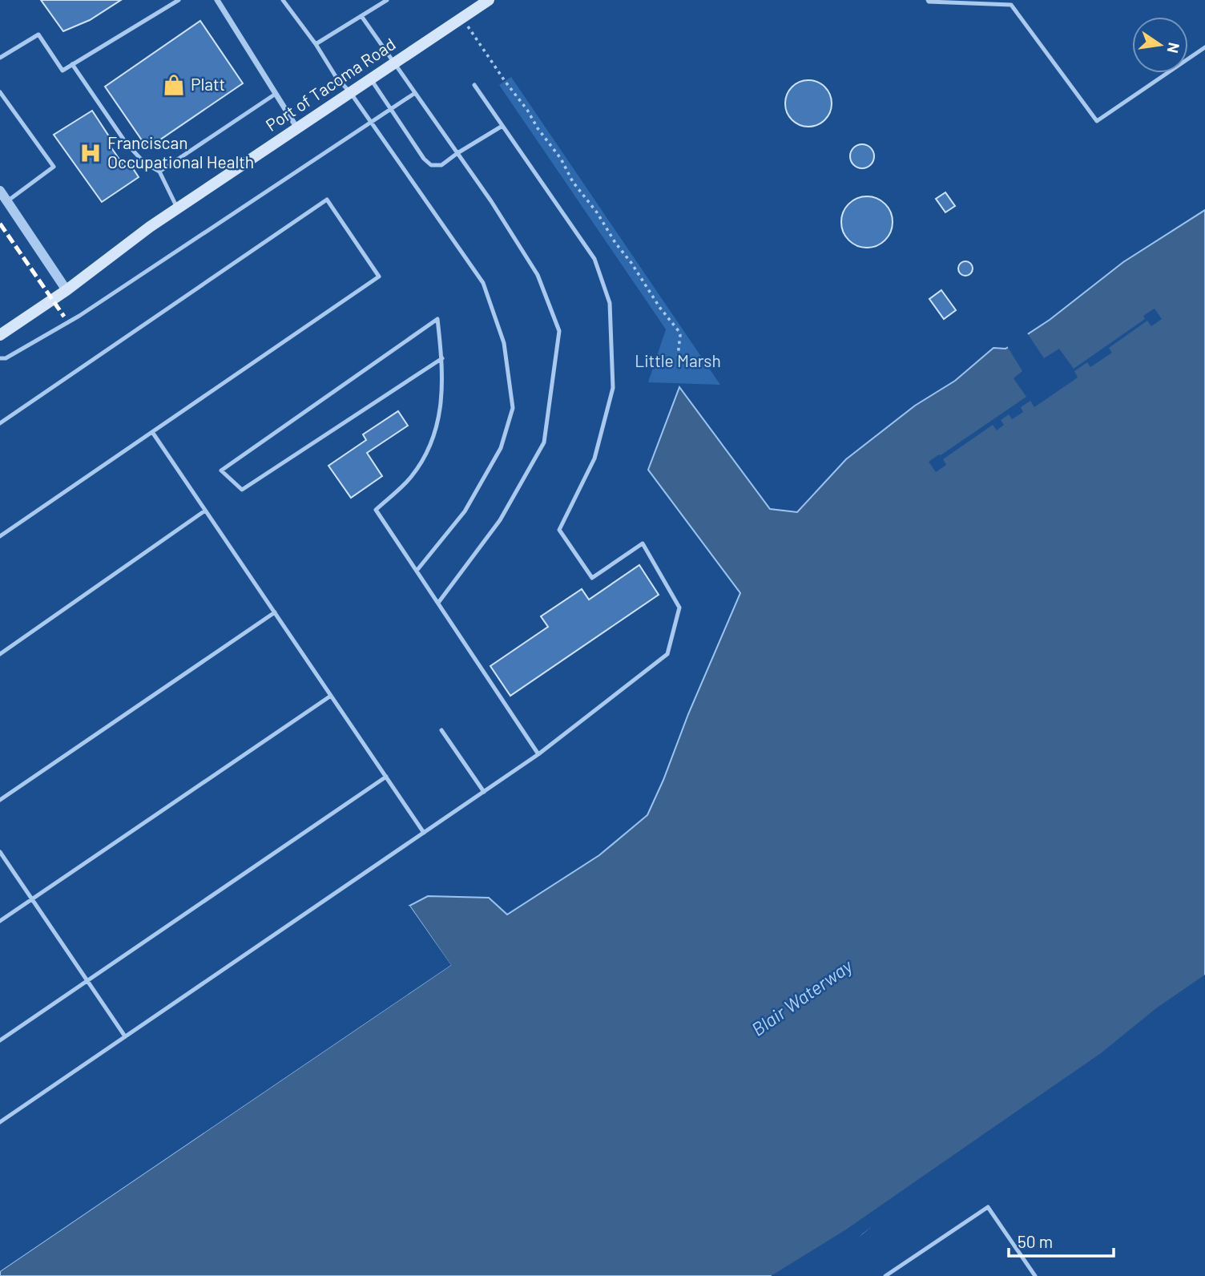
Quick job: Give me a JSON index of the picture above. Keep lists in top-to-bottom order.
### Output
{
  "streets": {
    "main road": ["Port of Tacoma Road"]
  },
  "water": ["Blair Waterway"],
  "parks": ["Little Marsh"],
  "places": {
    "shop": ["Platt"],
    "hospital": ["Franciscan Occupational Health"]
  },
  "scale_bar": "50 m",
  "north": "right"
}
